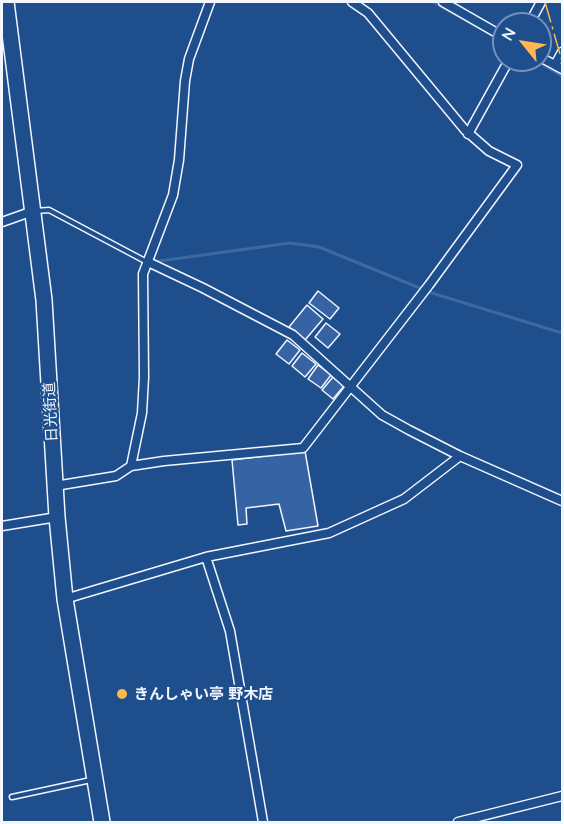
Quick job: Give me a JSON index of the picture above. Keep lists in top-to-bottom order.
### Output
{
  "streets": {
    "highway": ["日光街道"]
  },
  "places": ["きんしゃい亭 野木店"],
  "north": "top left"
}
